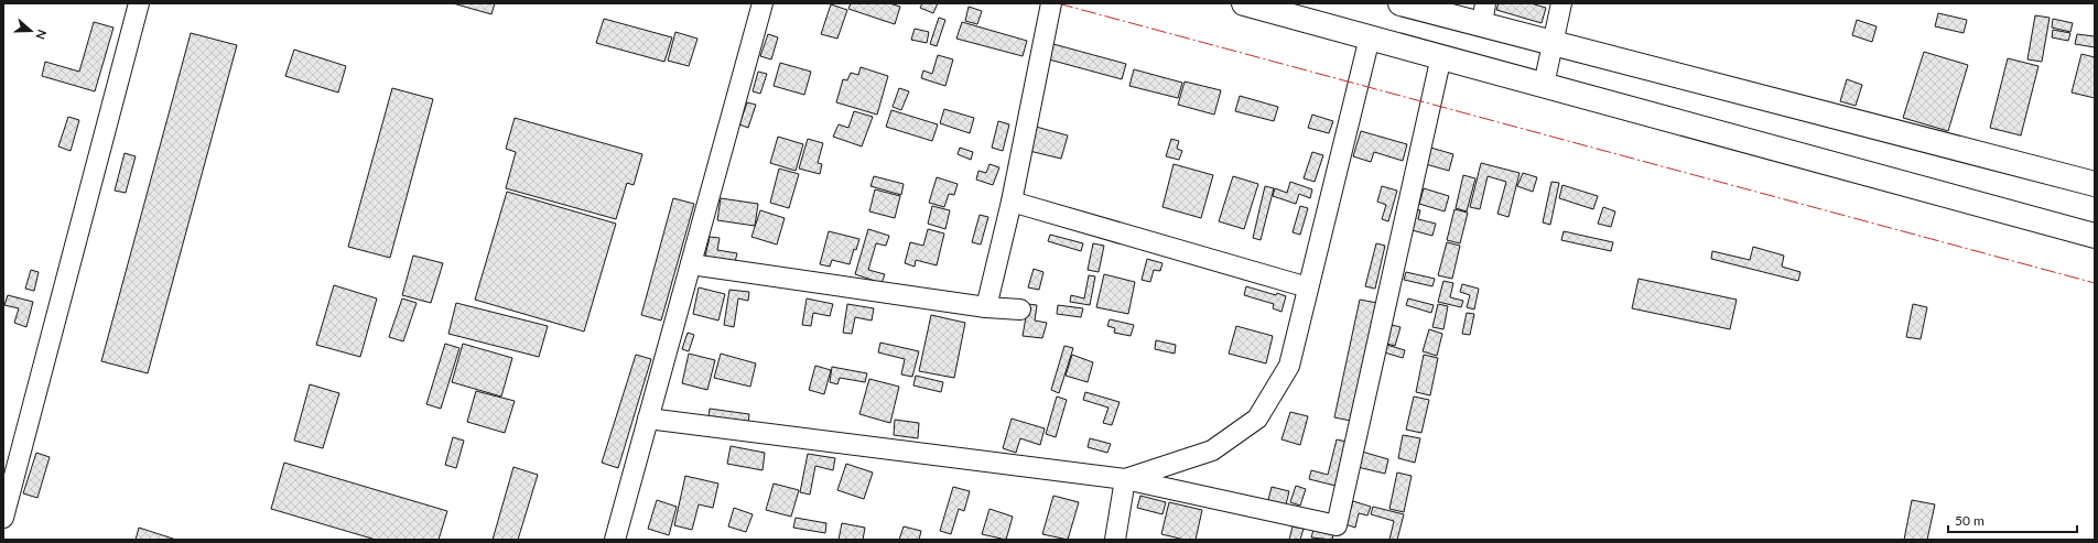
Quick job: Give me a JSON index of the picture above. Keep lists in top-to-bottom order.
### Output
{
  "scale_bar": "50 m",
  "north": "right"
}
